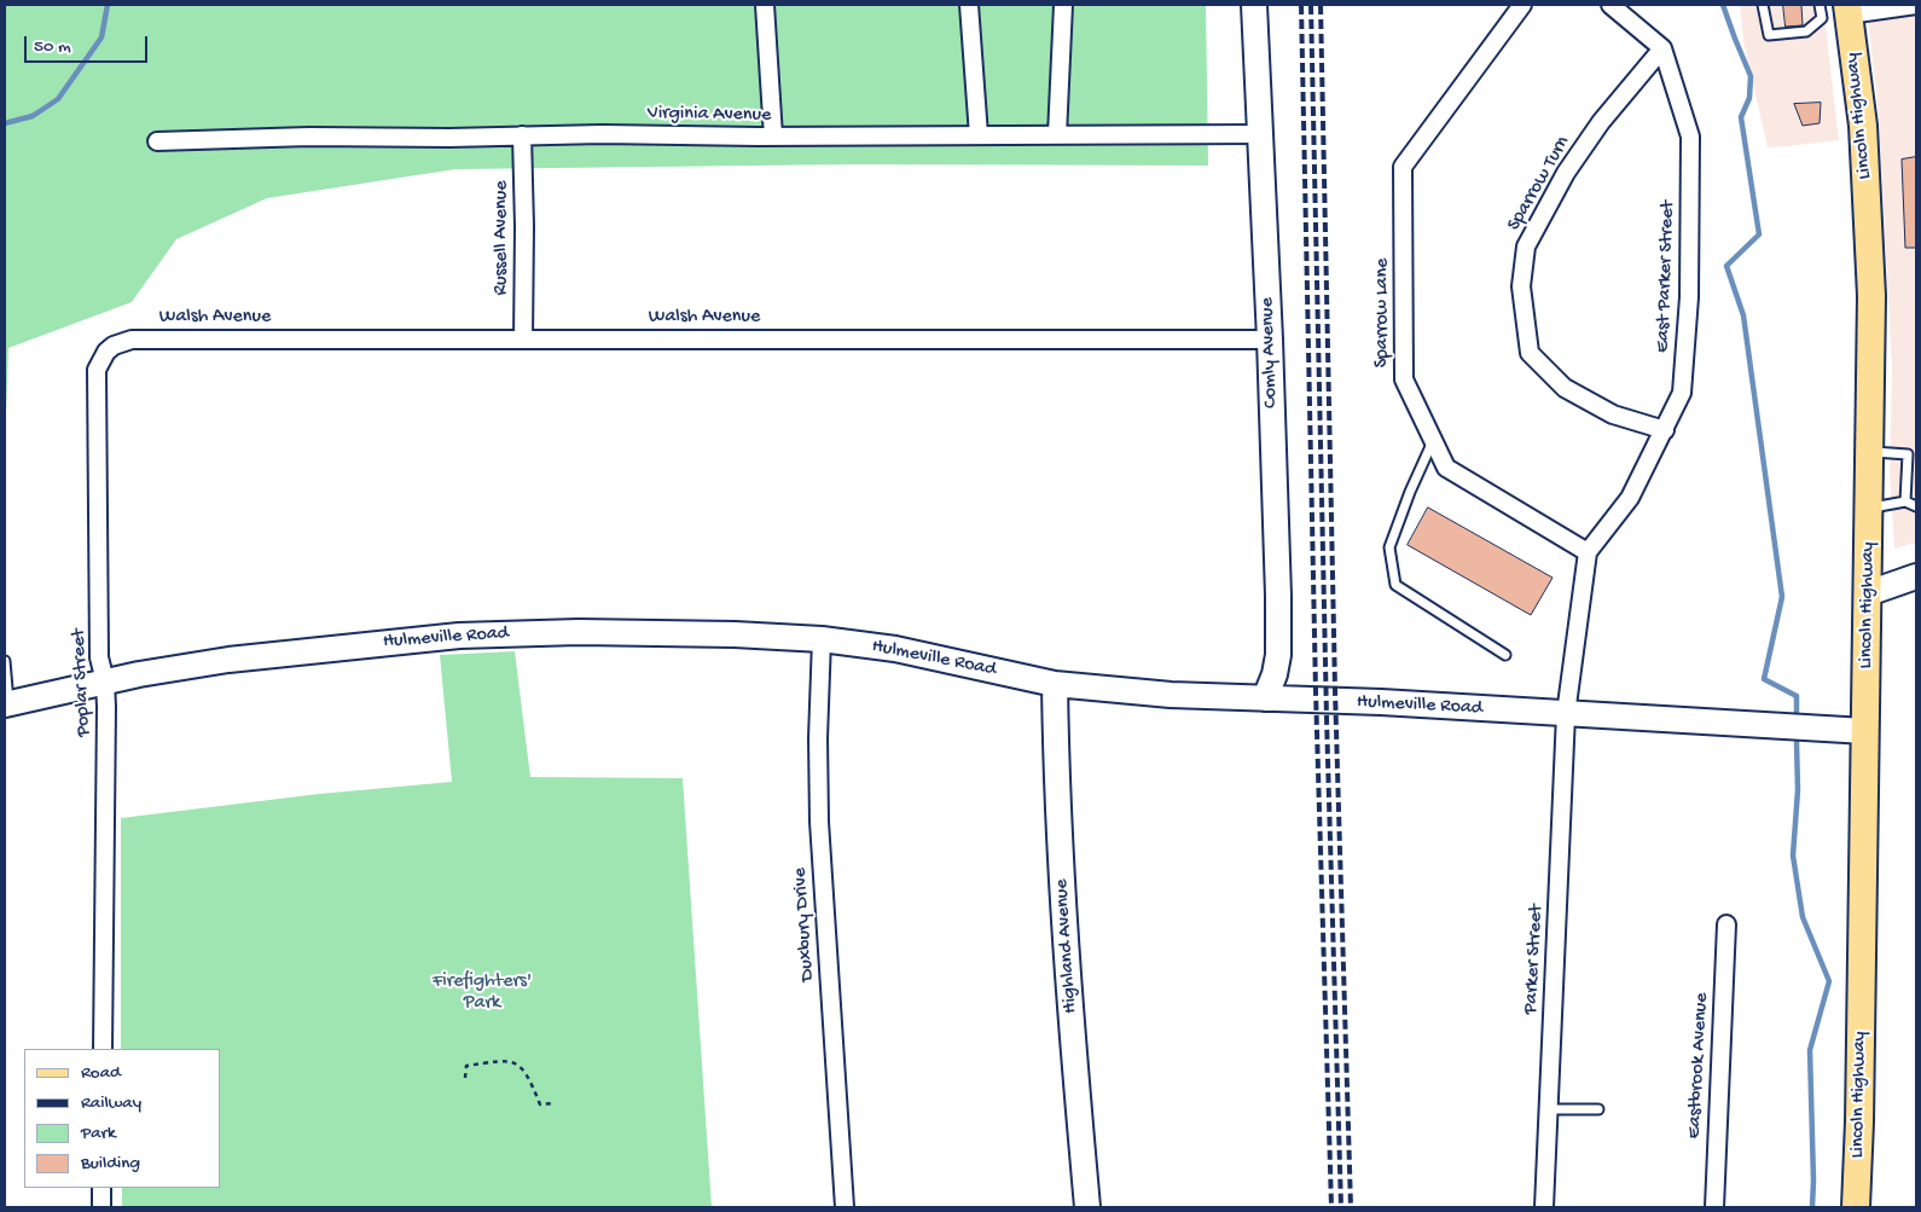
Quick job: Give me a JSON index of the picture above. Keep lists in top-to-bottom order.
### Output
{
  "streets": {
    "main road": ["Lincoln Highway"],
    "street": [
      "Virginia Avenue",
      "Sparrow Turn",
      "Russell Avenue",
      "East Parker Street",
      "Sparrow Lane",
      "Walsh Avenue",
      "Comly Avenue",
      "Hulmeville Road",
      "Poplar Street",
      "Duxbury Drive",
      "Highland Avenue",
      "Parker Street",
      "Eastbrook Avenue"
    ]
  },
  "crossings": [
    ["Virginia Avenue", "Russell Avenue"],
    ["Virginia Avenue", "Comly Avenue"],
    ["Lincoln Highway", "Hulmeville Road"],
    ["Sparrow Turn", "East Parker Street"],
    ["Russell Avenue", "Walsh Avenue"],
    ["East Parker Street", "Sparrow Lane"],
    ["Walsh Avenue", "Comly Avenue"],
    ["Walsh Avenue", "Poplar Street"],
    ["Comly Avenue", "Hulmeville Road"],
    ["Hulmeville Road", "Poplar Street"],
    ["Hulmeville Road", "Duxbury Drive"],
    ["Hulmeville Road", "Highland Avenue"],
    ["Hulmeville Road", "Parker Street"]
  ],
  "parks": ["Firefighters' Park"],
  "legend": [
    "Road",
    "Railway",
    "Park",
    "Building"
  ],
  "scale_bar": "50 m"
}
